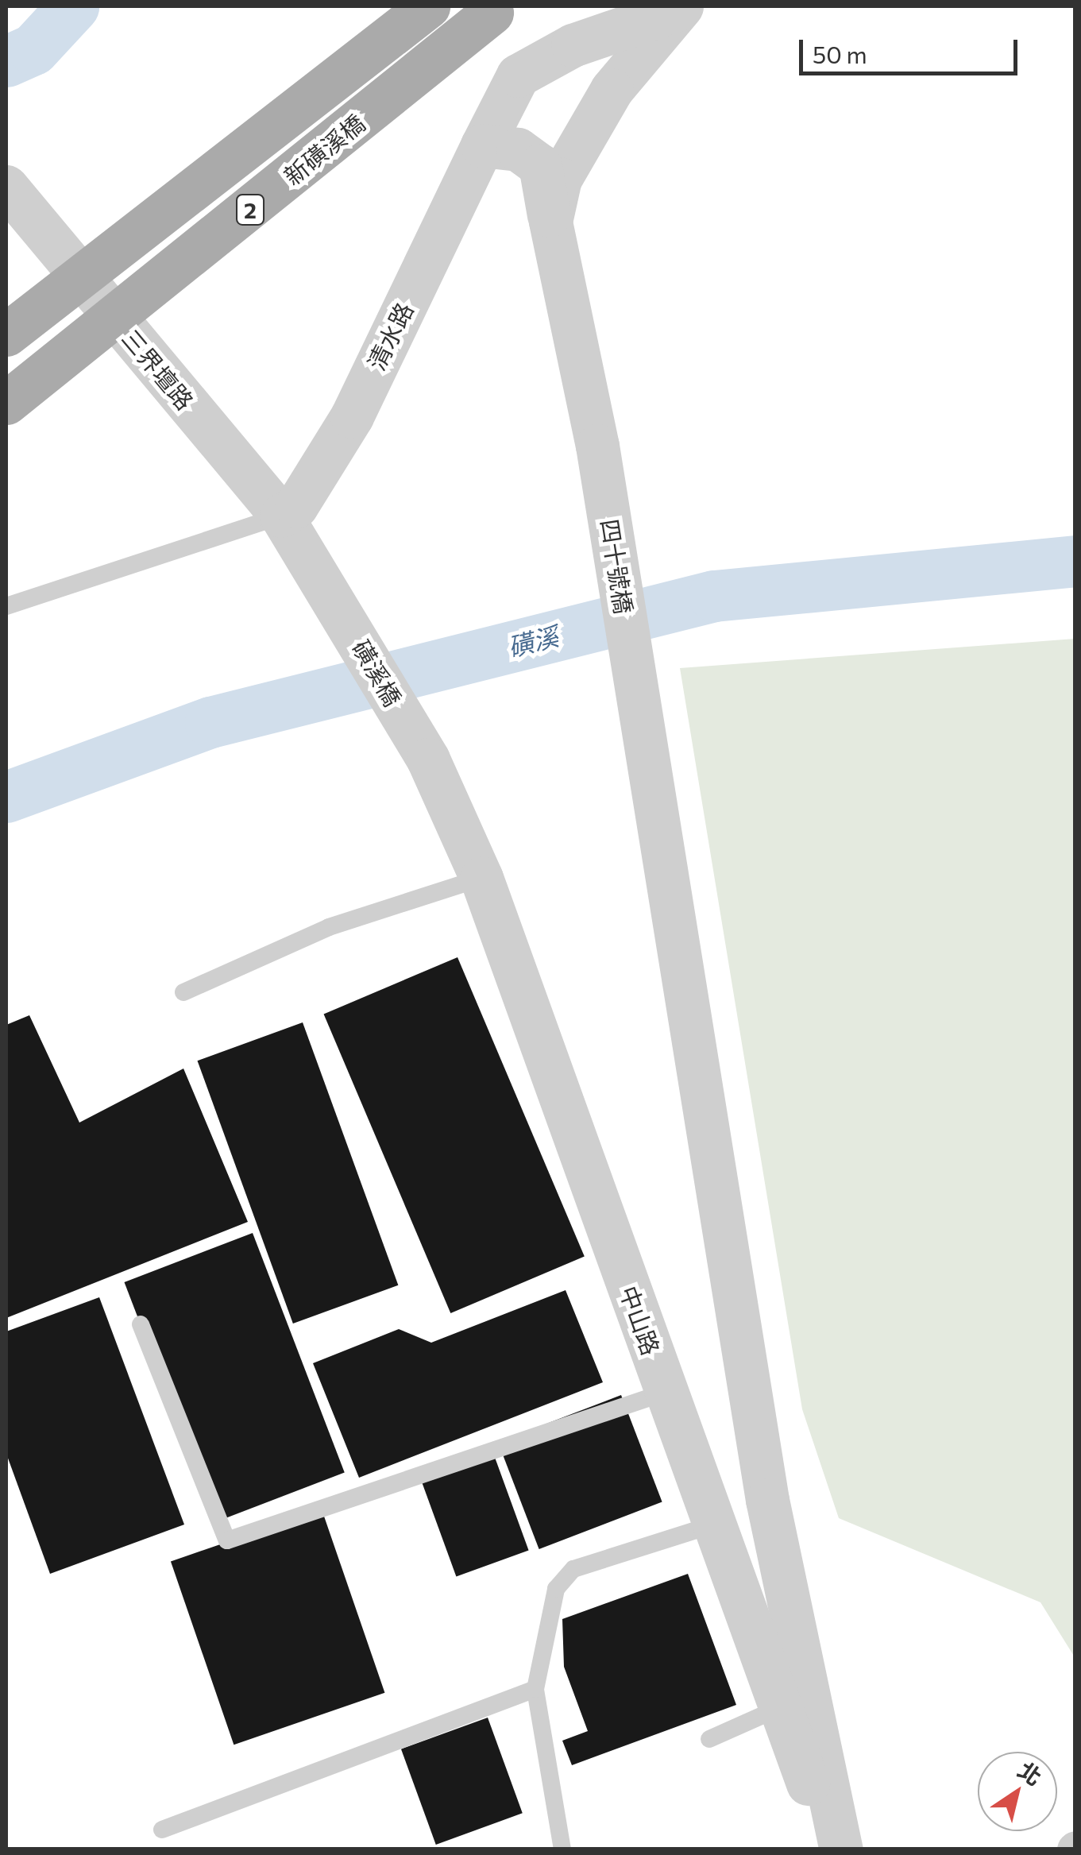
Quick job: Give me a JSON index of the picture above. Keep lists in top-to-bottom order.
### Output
{
  "streets": {
    "main road": ["新磺溪橋", "2"],
    "street": [
      "清水路",
      "三界壇路",
      "四十號橋",
      "磺溪橋",
      "中山路"
    ]
  },
  "crossings": [
    ["清水路", "三界壇路"],
    ["清水路", "四十號橋"],
    ["三界壇路", "磺溪橋"],
    ["磺溪橋", "中山路"]
  ],
  "water": ["磺溪"],
  "scale_bar": "50 m",
  "north": "top right"
}
